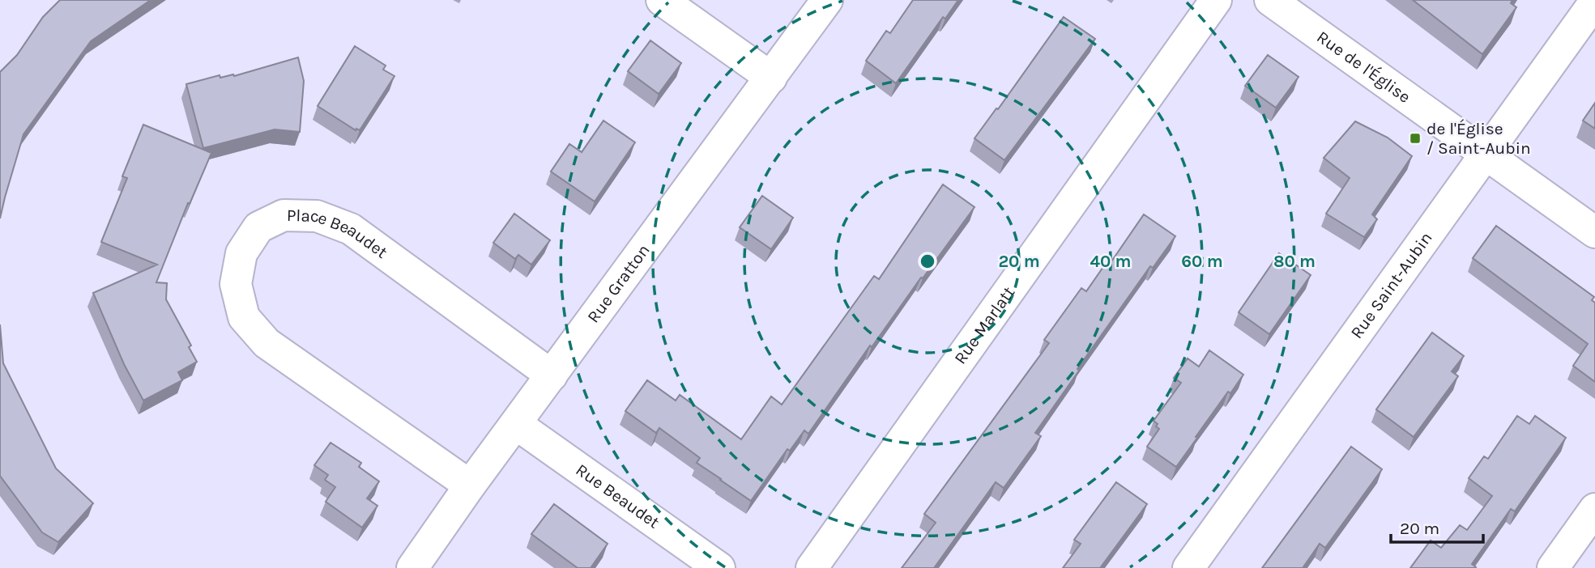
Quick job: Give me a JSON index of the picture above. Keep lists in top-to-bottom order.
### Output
{
  "streets": {
    "street": [
      "Rue de l'Église",
      "Place Beaudet",
      "Rue Gratton",
      "Rue Saint-Aubin",
      "Rue Marlatt",
      "Rue Beaudet"
    ]
  },
  "crossings": [
    ["Rue de l'Église", "Rue Saint-Aubin"],
    ["Place Beaudet", "Rue Gratton"],
    ["Rue Gratton", "Rue Beaudet"]
  ],
  "places": {
    "transit": ["de l'Église / Saint-Aubin"]
  },
  "scale_bar": "20 m",
  "rings": [
    "20 m",
    "40 m",
    "60 m",
    "80 m"
  ]
}
